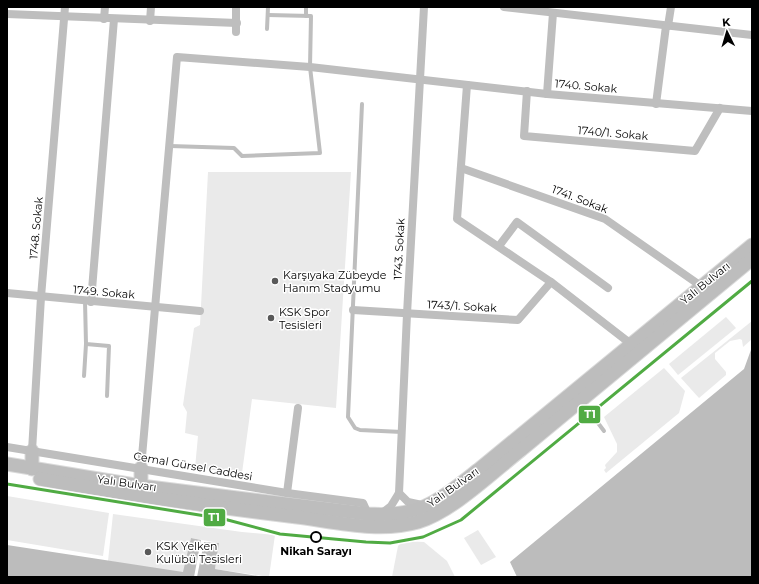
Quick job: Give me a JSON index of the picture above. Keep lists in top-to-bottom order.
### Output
{
  "streets": {
    "main road": ["Yalı Bulvarı"],
    "street": [
      "1740. Sokak",
      "1740/1. Sokak",
      "1741. Sokak",
      "1748. Sokak",
      "1743. Sokak",
      "1749. Sokak",
      "1743/1. Sokak",
      "Cemal Gürsel Caddesi"
    ]
  },
  "crossings": [
    ["1740. Sokak", "1740/1. Sokak"],
    ["1740. Sokak", "1743. Sokak"],
    ["1741. Sokak", "Yalı Bulvarı"],
    ["1748. Sokak", "1749. Sokak"],
    ["1748. Sokak", "Cemal Gürsel Caddesi"],
    ["1743. Sokak", "1743/1. Sokak"],
    ["Yalı Bulvarı", "Cemal Gürsel Caddesi"]
  ],
  "places": [
    "Karşıyaka Zübeyde Hanım Stadyumu",
    "KSK Spor Tesisleri",
    "Nikah Sarayı",
    "KSK Yelken Kulübü Tesisleri"
  ],
  "lines": ["transit line T1"],
  "north": "top"
}
